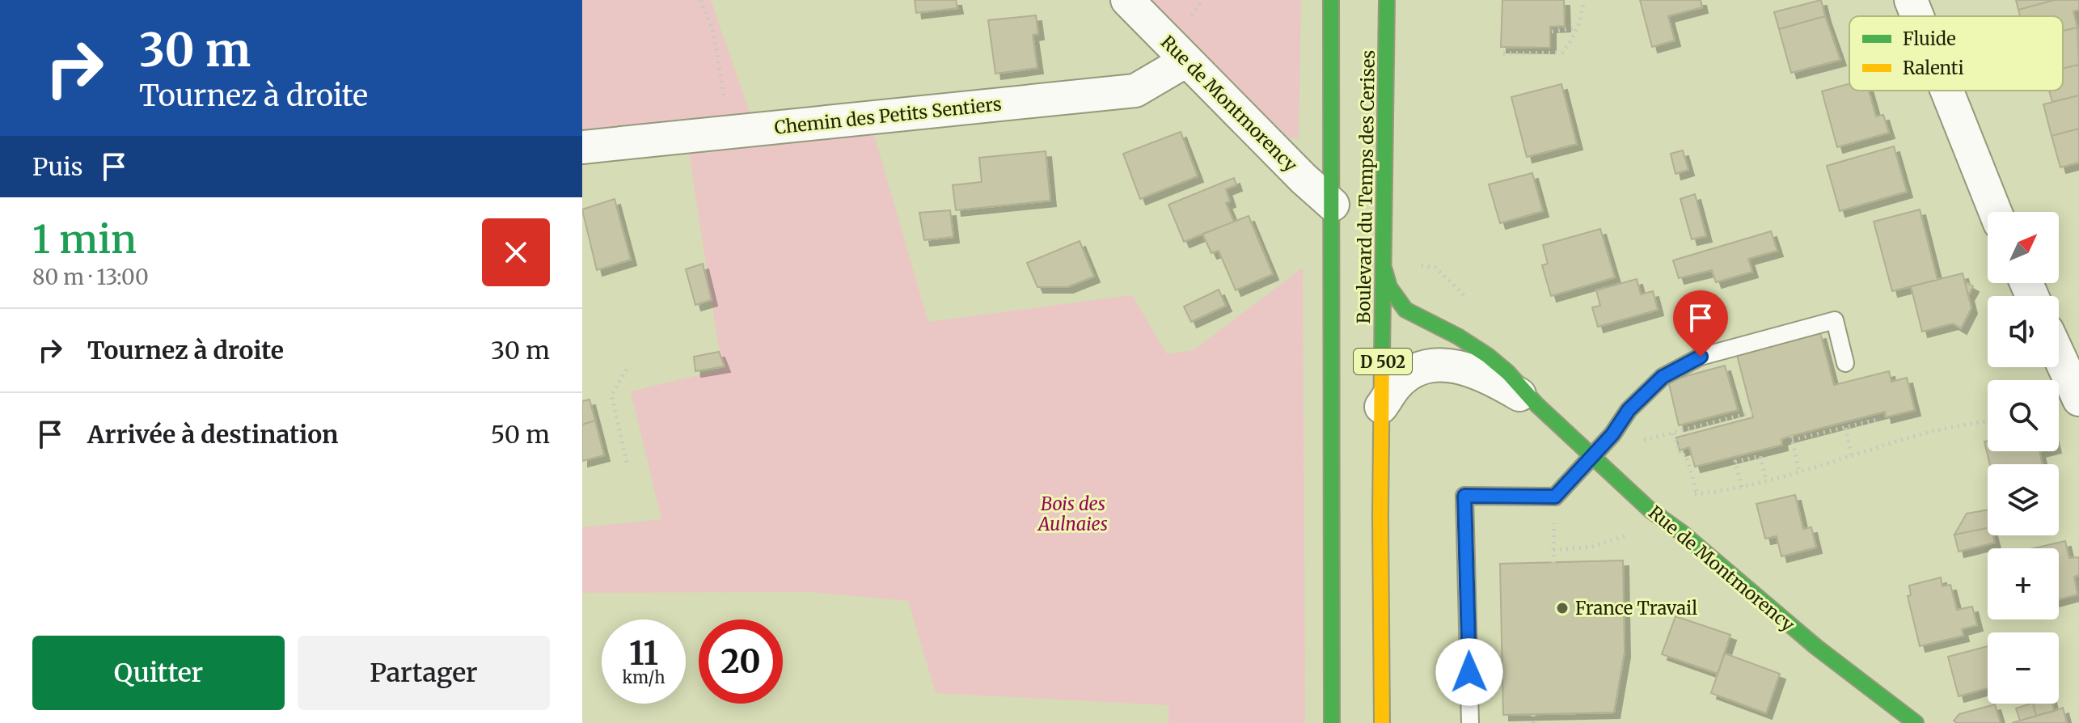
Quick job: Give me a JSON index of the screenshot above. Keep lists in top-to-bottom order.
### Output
{
  "streets": {
    "main road": ["Rue de Montmorency", "Boulevard du Temps des Cerises", "D 502"],
    "street": ["Chemin des Petits Sentiers"]
  },
  "crossings": [
    ["Rue de Montmorency", "Chemin des Petits Sentiers"],
    ["Rue de Montmorency", "Boulevard du Temps des Cerises"]
  ],
  "parks": ["Bois des Aulnaies"],
  "places": ["France Travail"],
  "legend": ["Fluide", "Ralenti"],
  "north": "top right",
  "page": {
    "turn": ["30 m", "Tournez à droite"],
    "then": "Puis",
    "heading": ["1 min", "80 m · 13:00"],
    "map_buttons": ["+", "−"],
    "list": [
      {
        "name": "Tournez à droite",
        "value": "30 m"
      },
      {
        "name": "Arrivée à destination",
        "value": "50 m"
      }
    ],
    "speed": "11 km/h",
    "limit": "20",
    "buttons": ["Quitter", "Partager"]
  }
}
